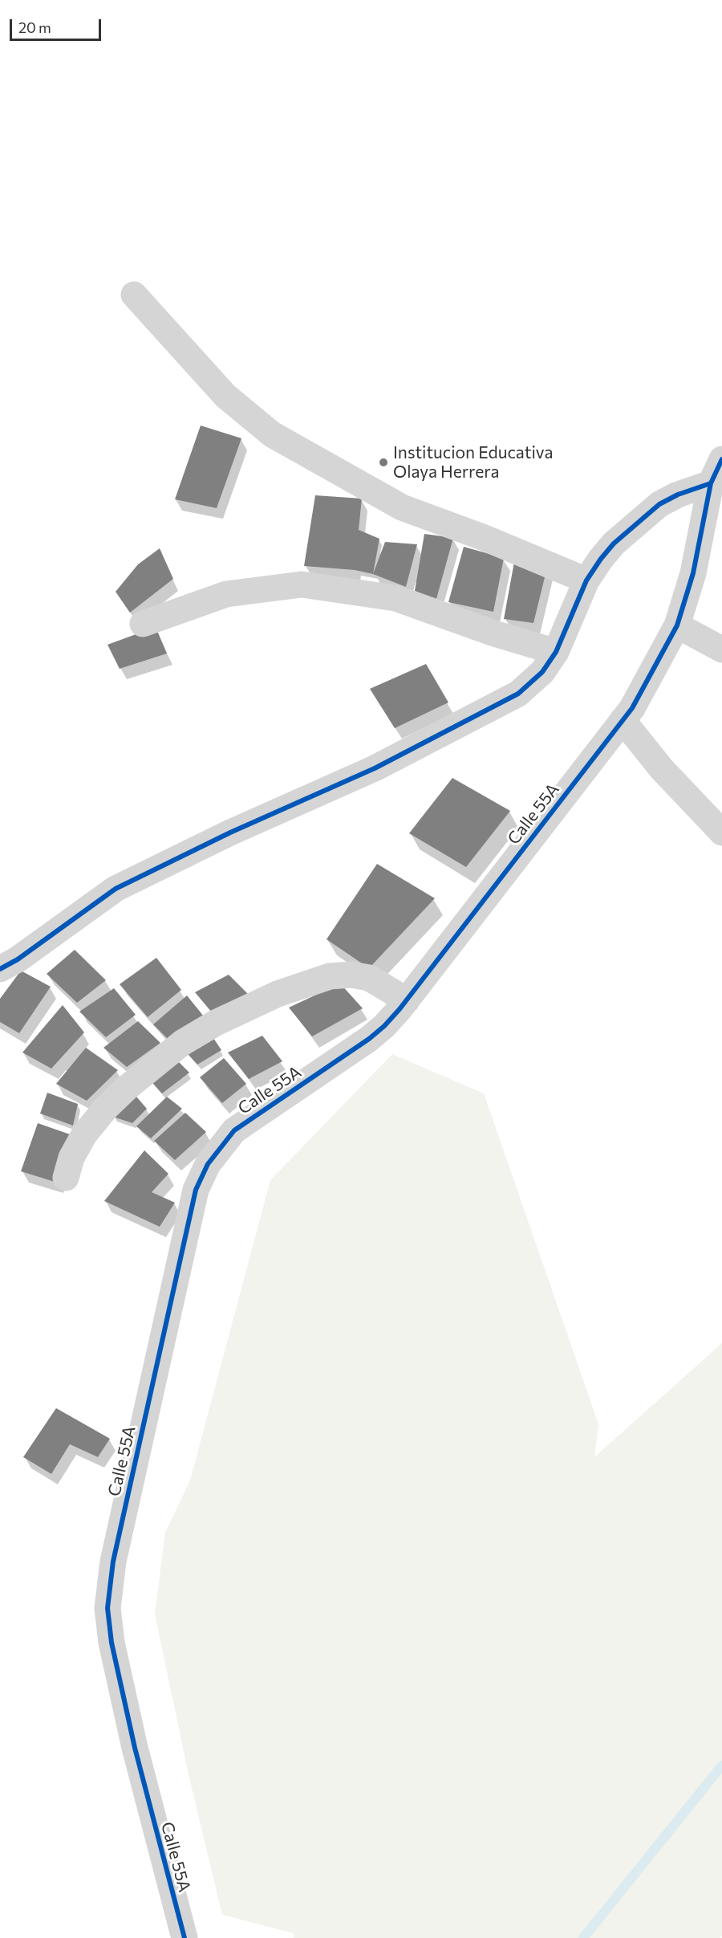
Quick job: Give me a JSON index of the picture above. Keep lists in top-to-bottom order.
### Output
{
  "streets": {
    "street": ["Calle 55A"]
  },
  "places": ["Institucion Educativa Olaya Herrera"],
  "scale_bar": "20 m"
}
